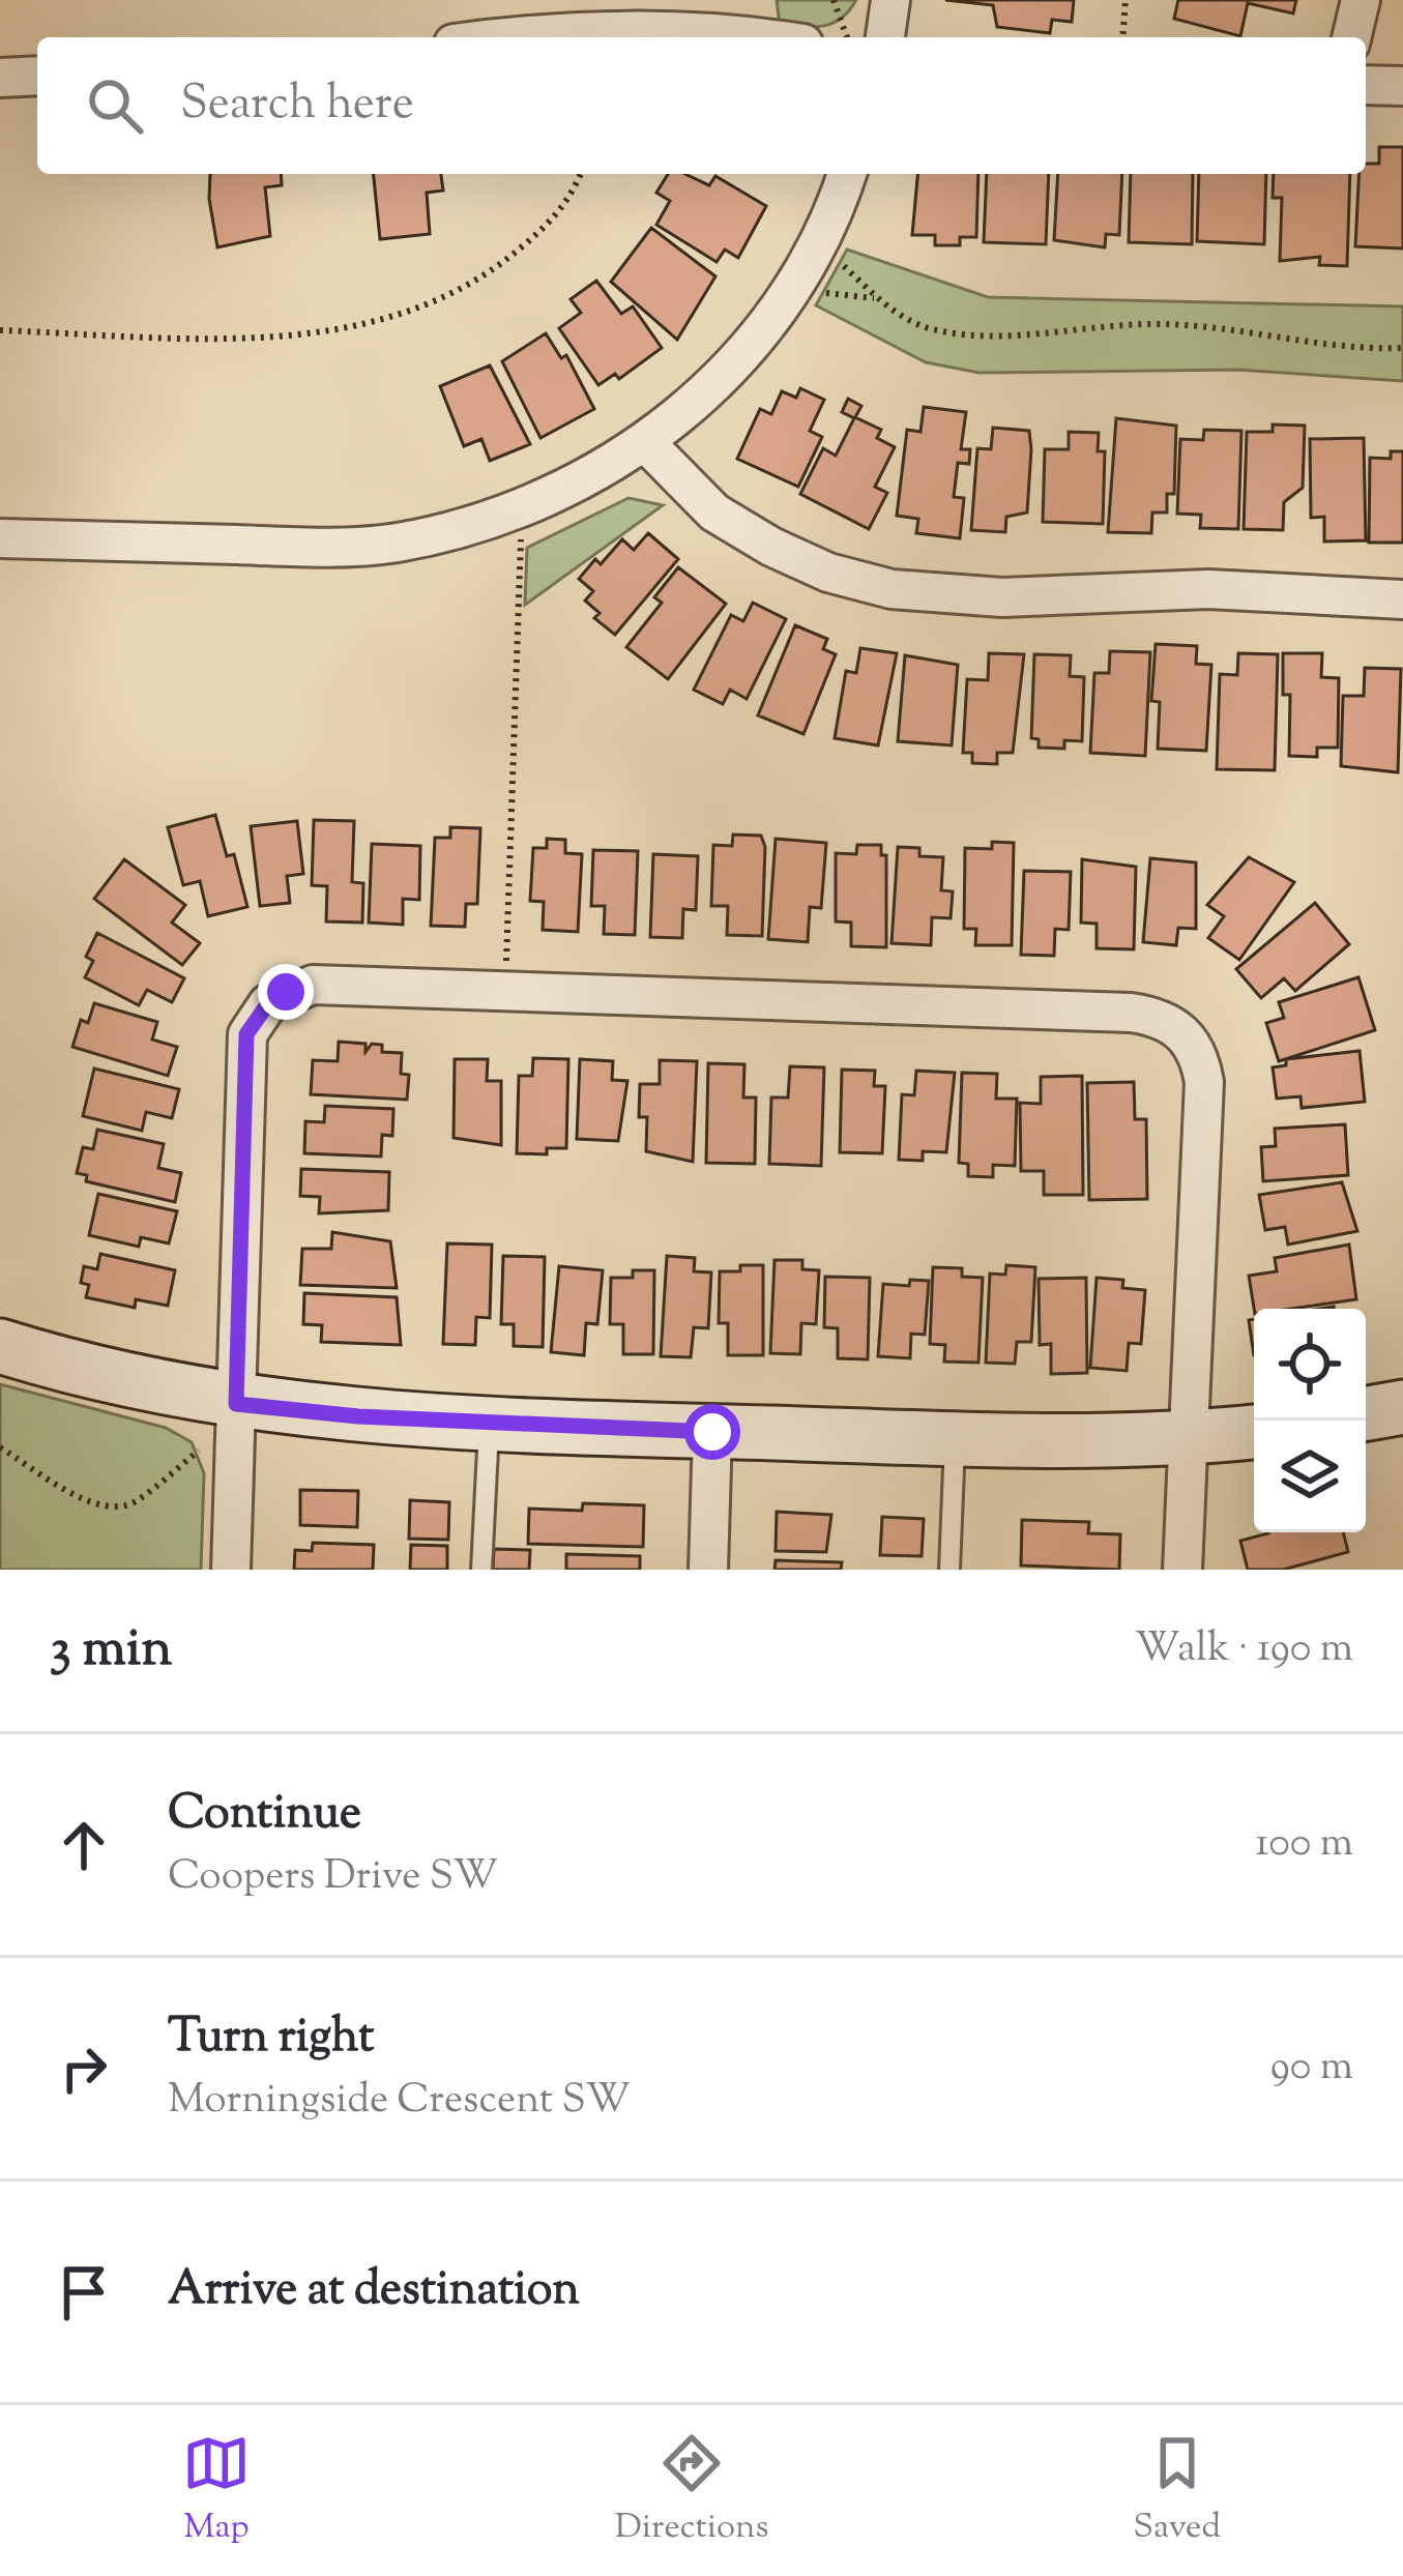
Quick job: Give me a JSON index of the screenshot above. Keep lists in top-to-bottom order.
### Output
{
  "page": {
    "search": "Search here",
    "heading": ["3 min", "Walk · 190 m"],
    "list": [
      ["Continue", "Coopers Drive SW", "100 m"],
      ["Turn right", "Morningside Crescent SW", "90 m"],
      "Arrive at destination"
    ],
    "nav": ["Map", "Directions", "Saved"]
  }
}
